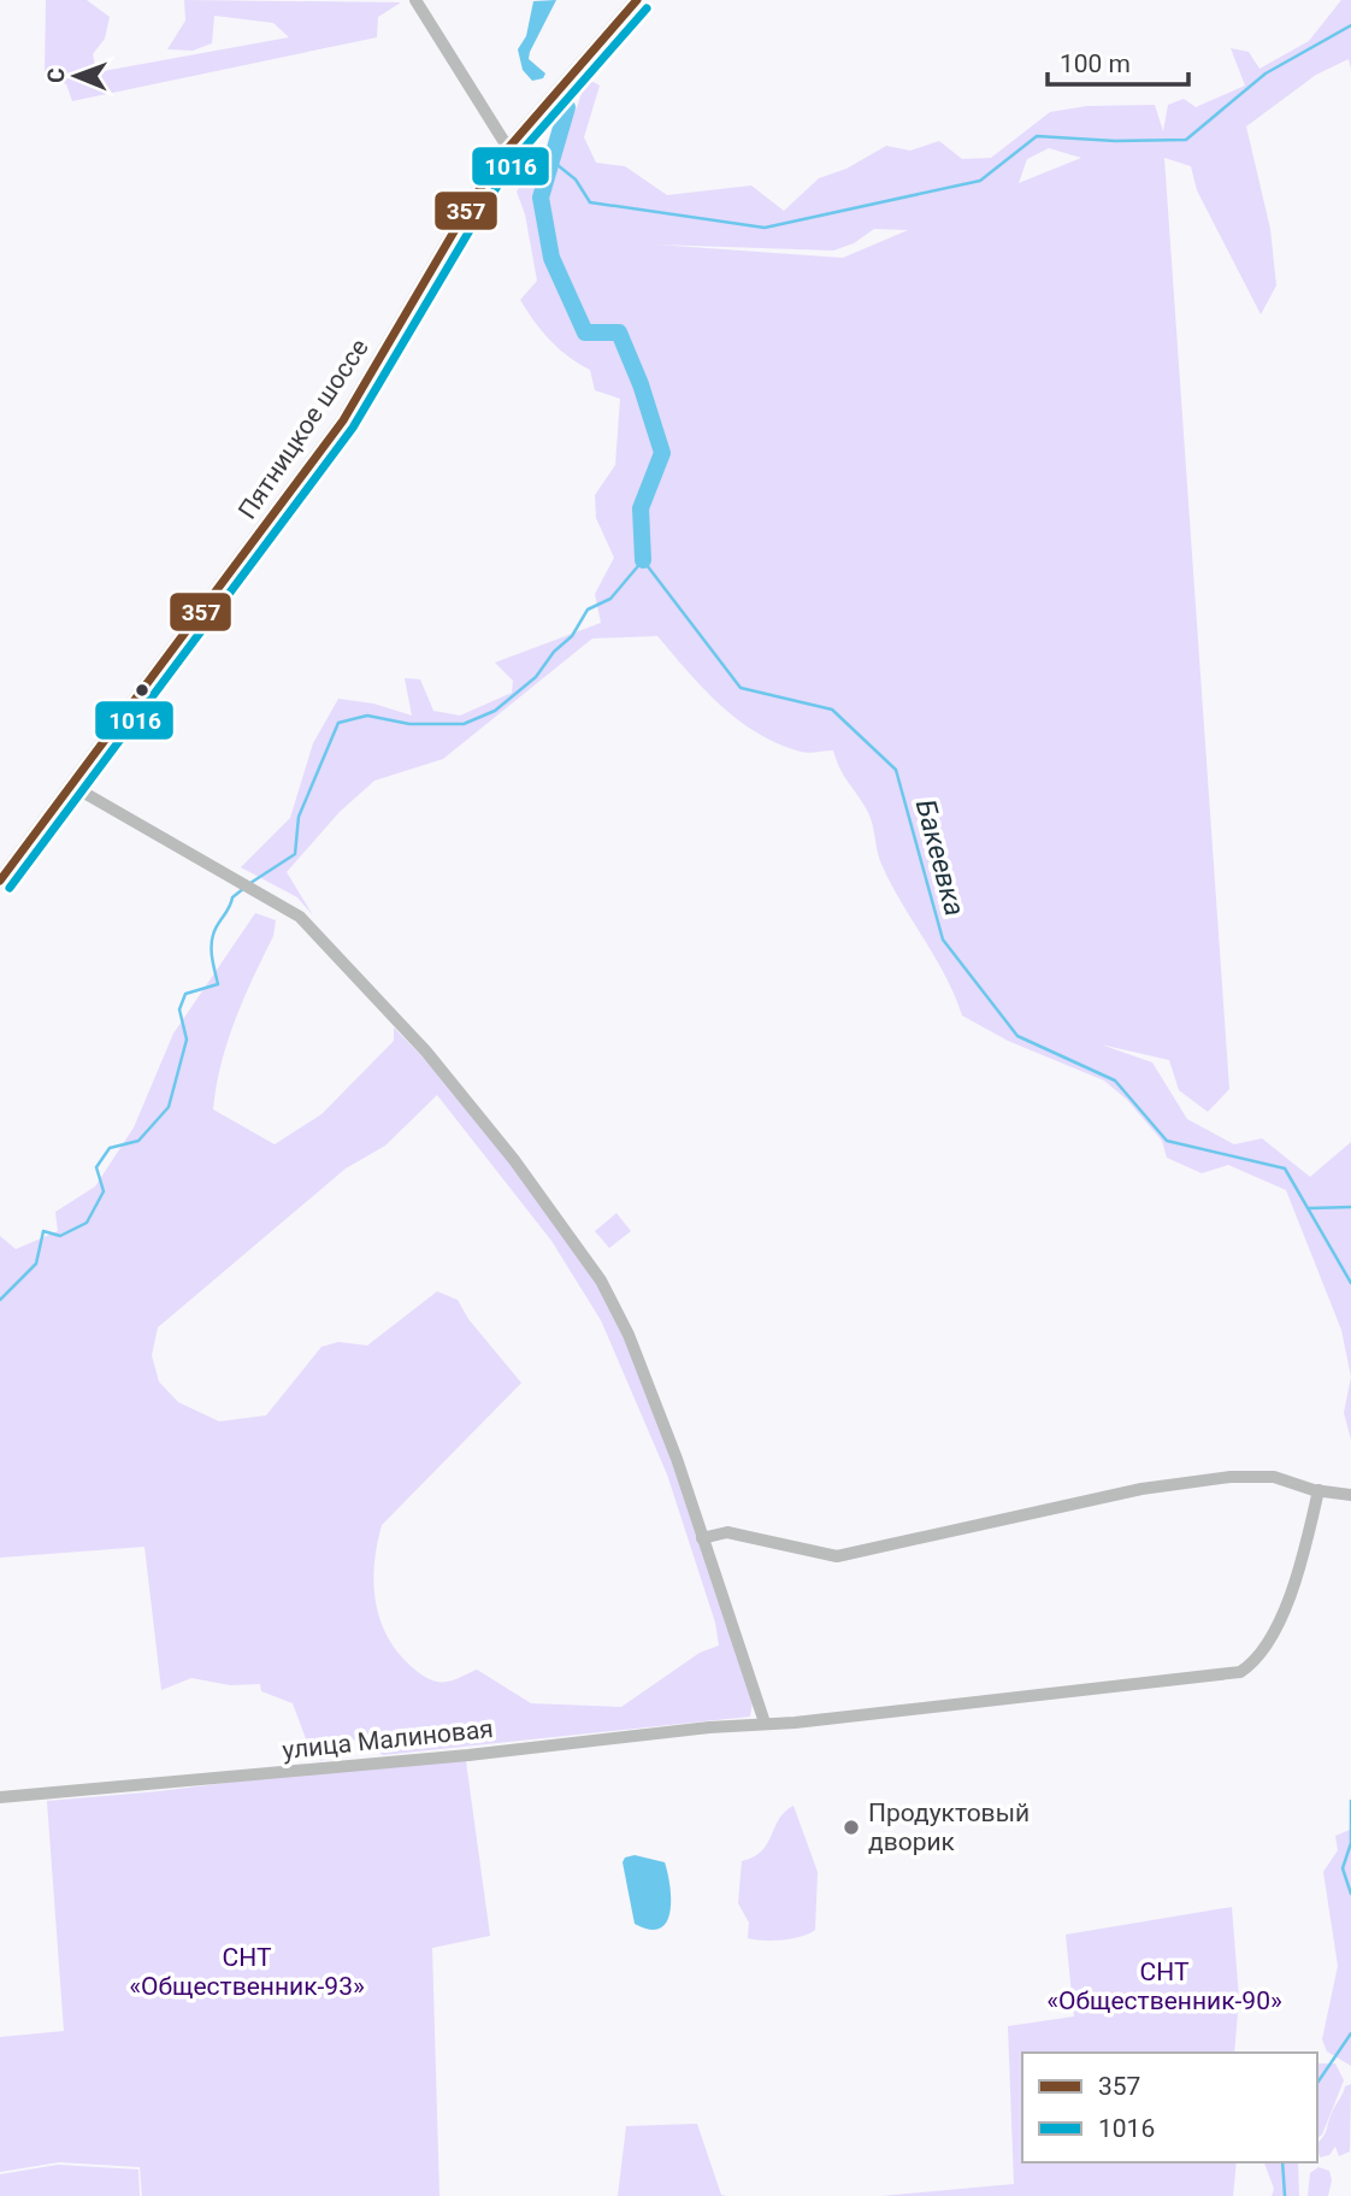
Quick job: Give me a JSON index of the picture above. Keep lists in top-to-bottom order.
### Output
{
  "streets": {
    "main road": ["Пятницкое шоссе"],
    "street": ["улица Малиновая"]
  },
  "water": ["Бакеевка"],
  "parks": ["СНТ «Общественник-93»", "СНТ «Общественник-90»"],
  "places": ["Продуктовый дворик"],
  "lines": ["transit line 357", "transit line 1016"],
  "legend": ["357", "1016"],
  "scale_bar": "100 m",
  "north": "left"
}
